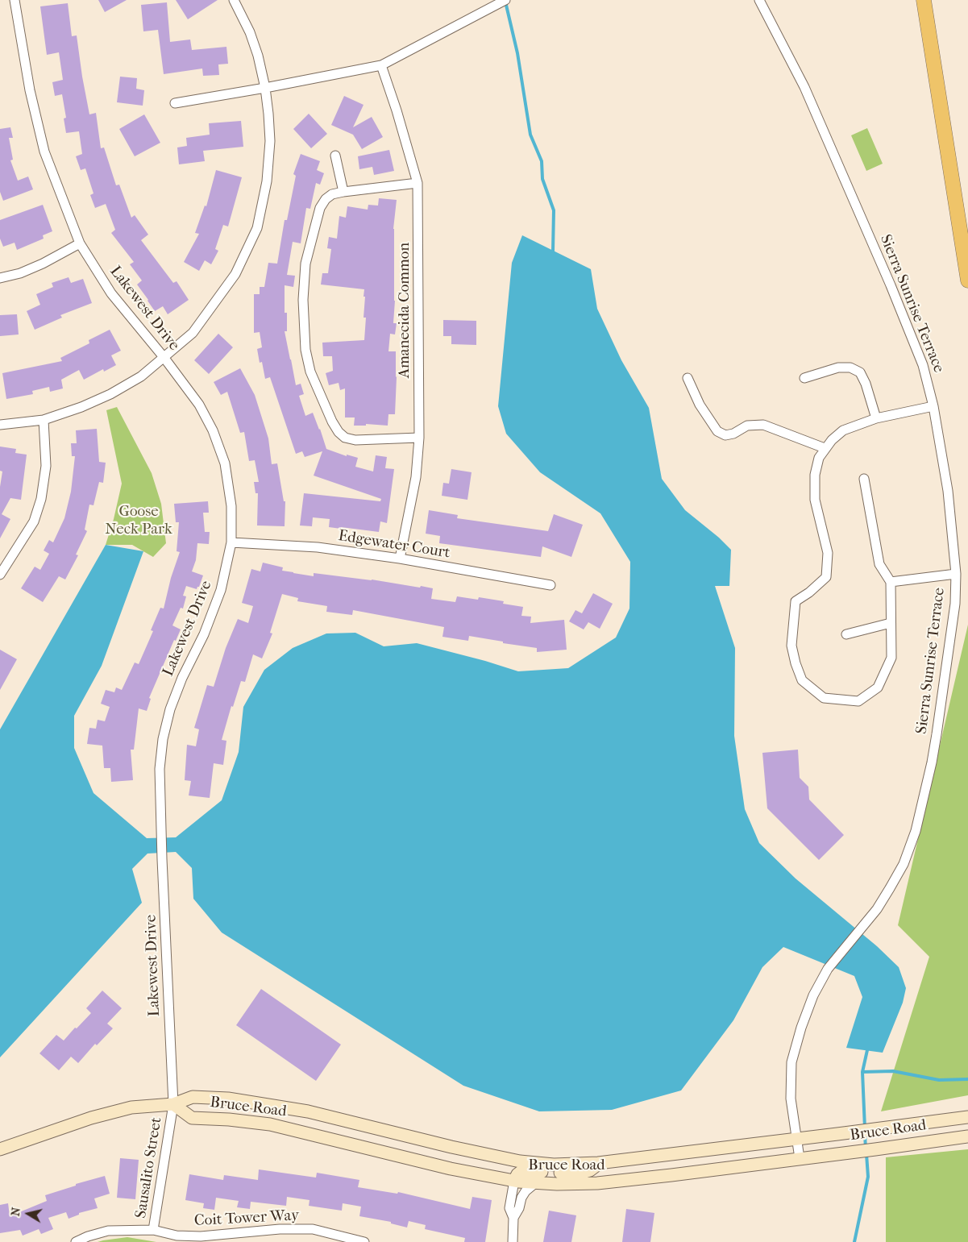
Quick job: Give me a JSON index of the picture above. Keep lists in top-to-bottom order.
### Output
{
  "streets": {
    "main road": ["Bruce Road"],
    "street": [
      "Sierra Sunrise Terrace",
      "Lakewest Drive",
      "Amanecida Common",
      "Edgewater Court",
      "Sausalito Street",
      "Coit Tower Way"
    ]
  },
  "crossings": [
    ["Sierra Sunrise Terrace", "Bruce Road"],
    ["Lakewest Drive", "Edgewater Court"],
    ["Lakewest Drive", "Bruce Road"],
    ["Lakewest Drive", "Sausalito Street"],
    ["Amanecida Common", "Edgewater Court"],
    ["Bruce Road", "Sausalito Street"],
    ["Sausalito Street", "Coit Tower Way"]
  ],
  "parks": ["Goose Neck Park"],
  "north": "left"
}
